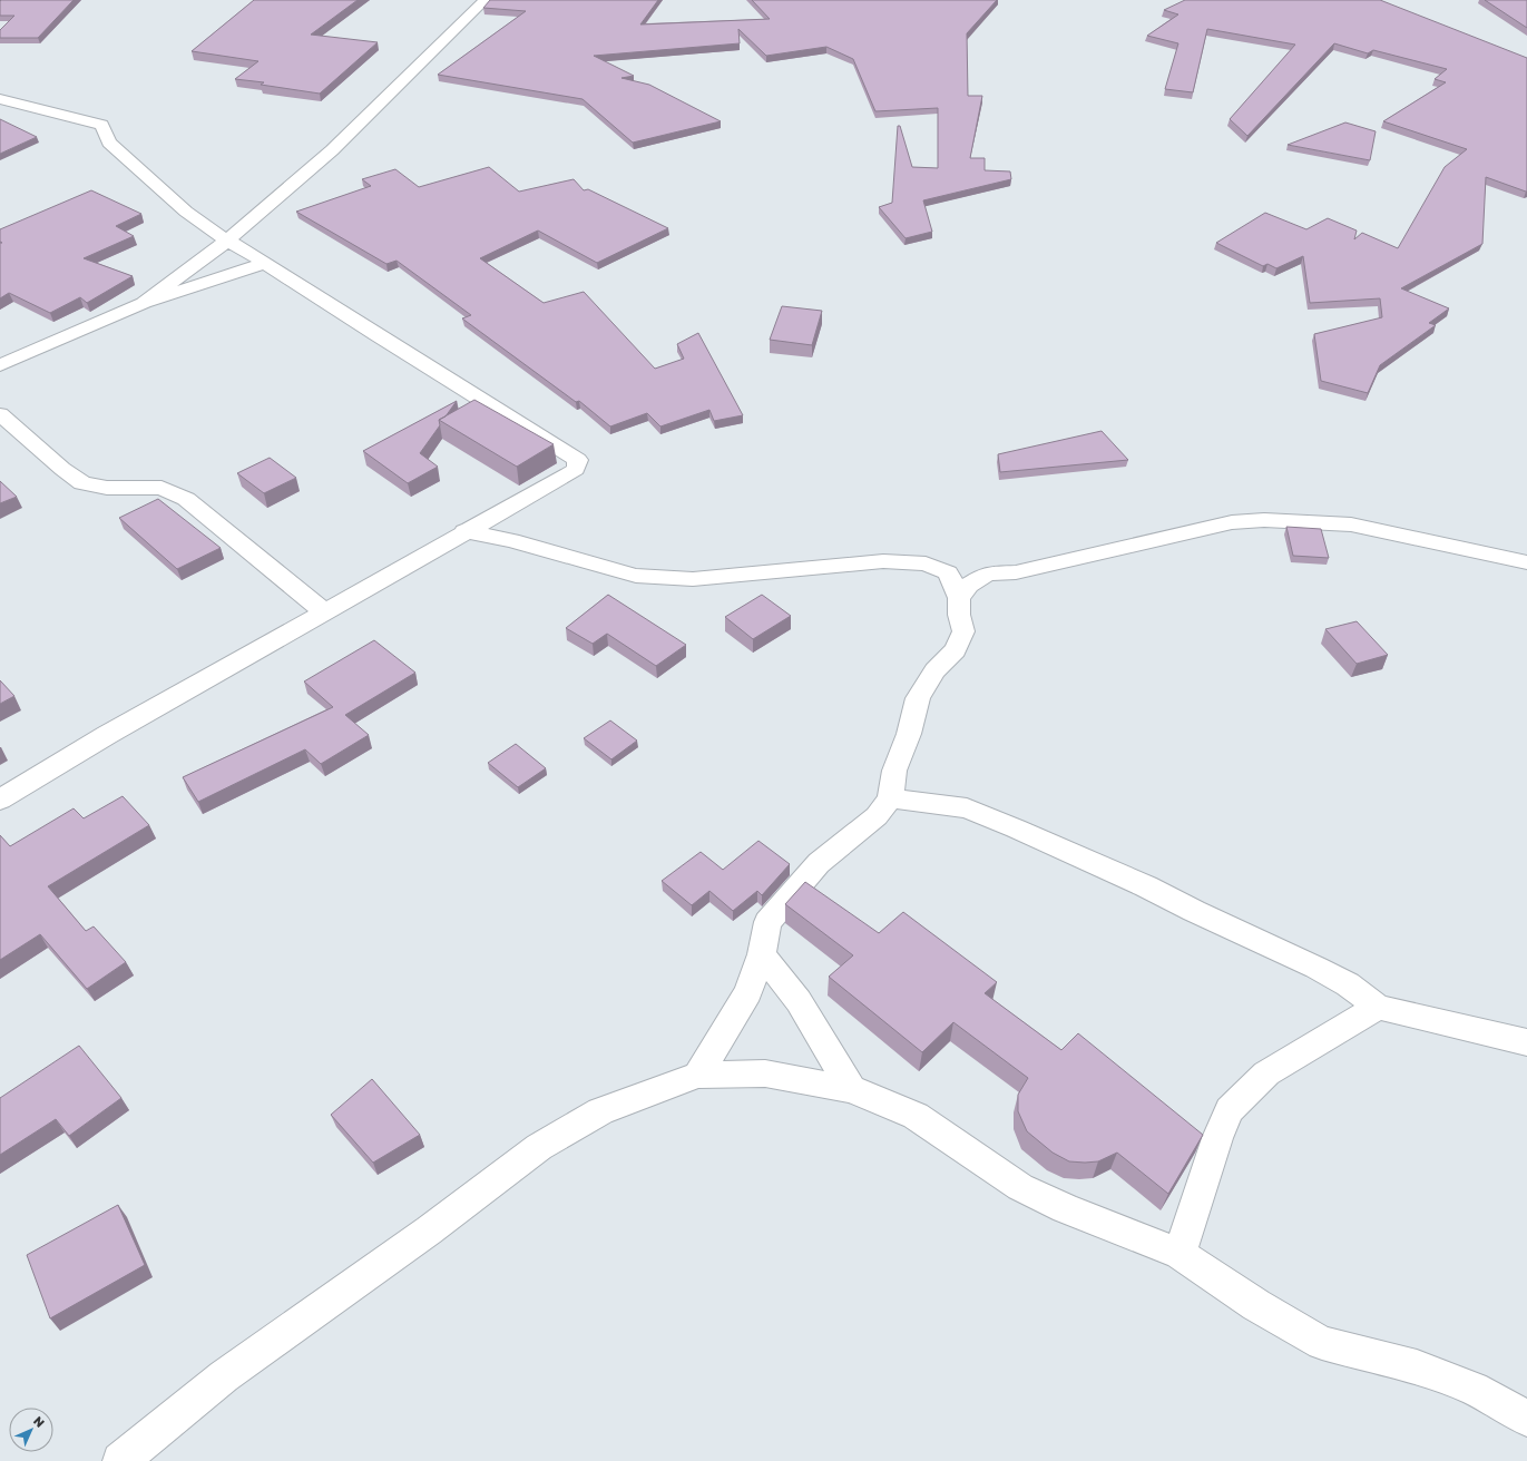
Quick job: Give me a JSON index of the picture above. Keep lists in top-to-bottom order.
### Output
{
  "north": "top right"
}
